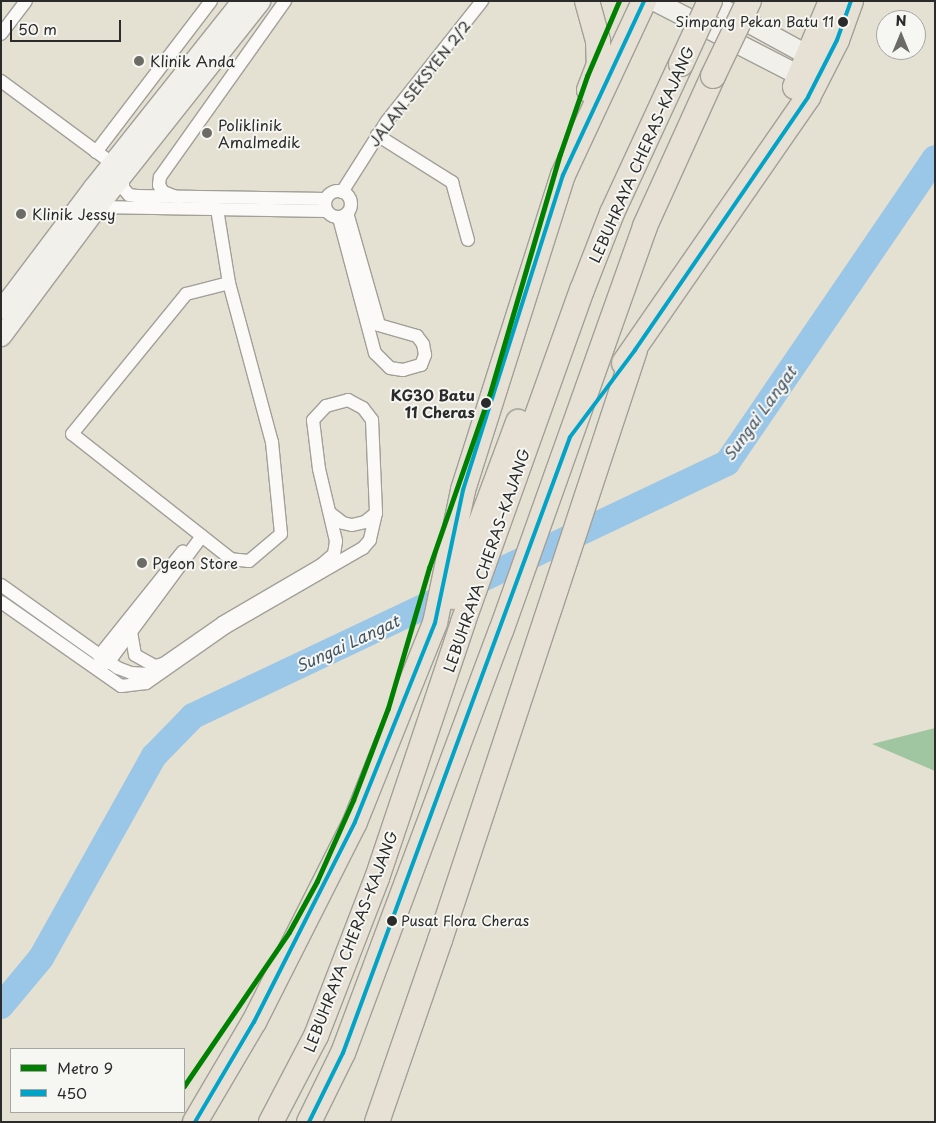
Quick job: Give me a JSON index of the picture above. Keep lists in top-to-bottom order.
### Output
{
  "streets": {
    "highway": ["LEBUHRAYA CHERAS–KAJANG"],
    "street": ["JALAN SEKSYEN 2/2"]
  },
  "water": ["Sungai Langat"],
  "places": [
    "Simpang Pekan Batu 11",
    "Klinik Anda",
    "Poliklinik Amalmedik",
    "Klinik Jessy",
    "KG30 Batu 11 Cheras",
    "Pgeon Store",
    "Pusat Flora Cheras"
  ],
  "lines": ["metro line 9", "transit line 450"],
  "legend": ["Metro 9", "450"],
  "scale_bar": "50 m",
  "north": "top"
}
